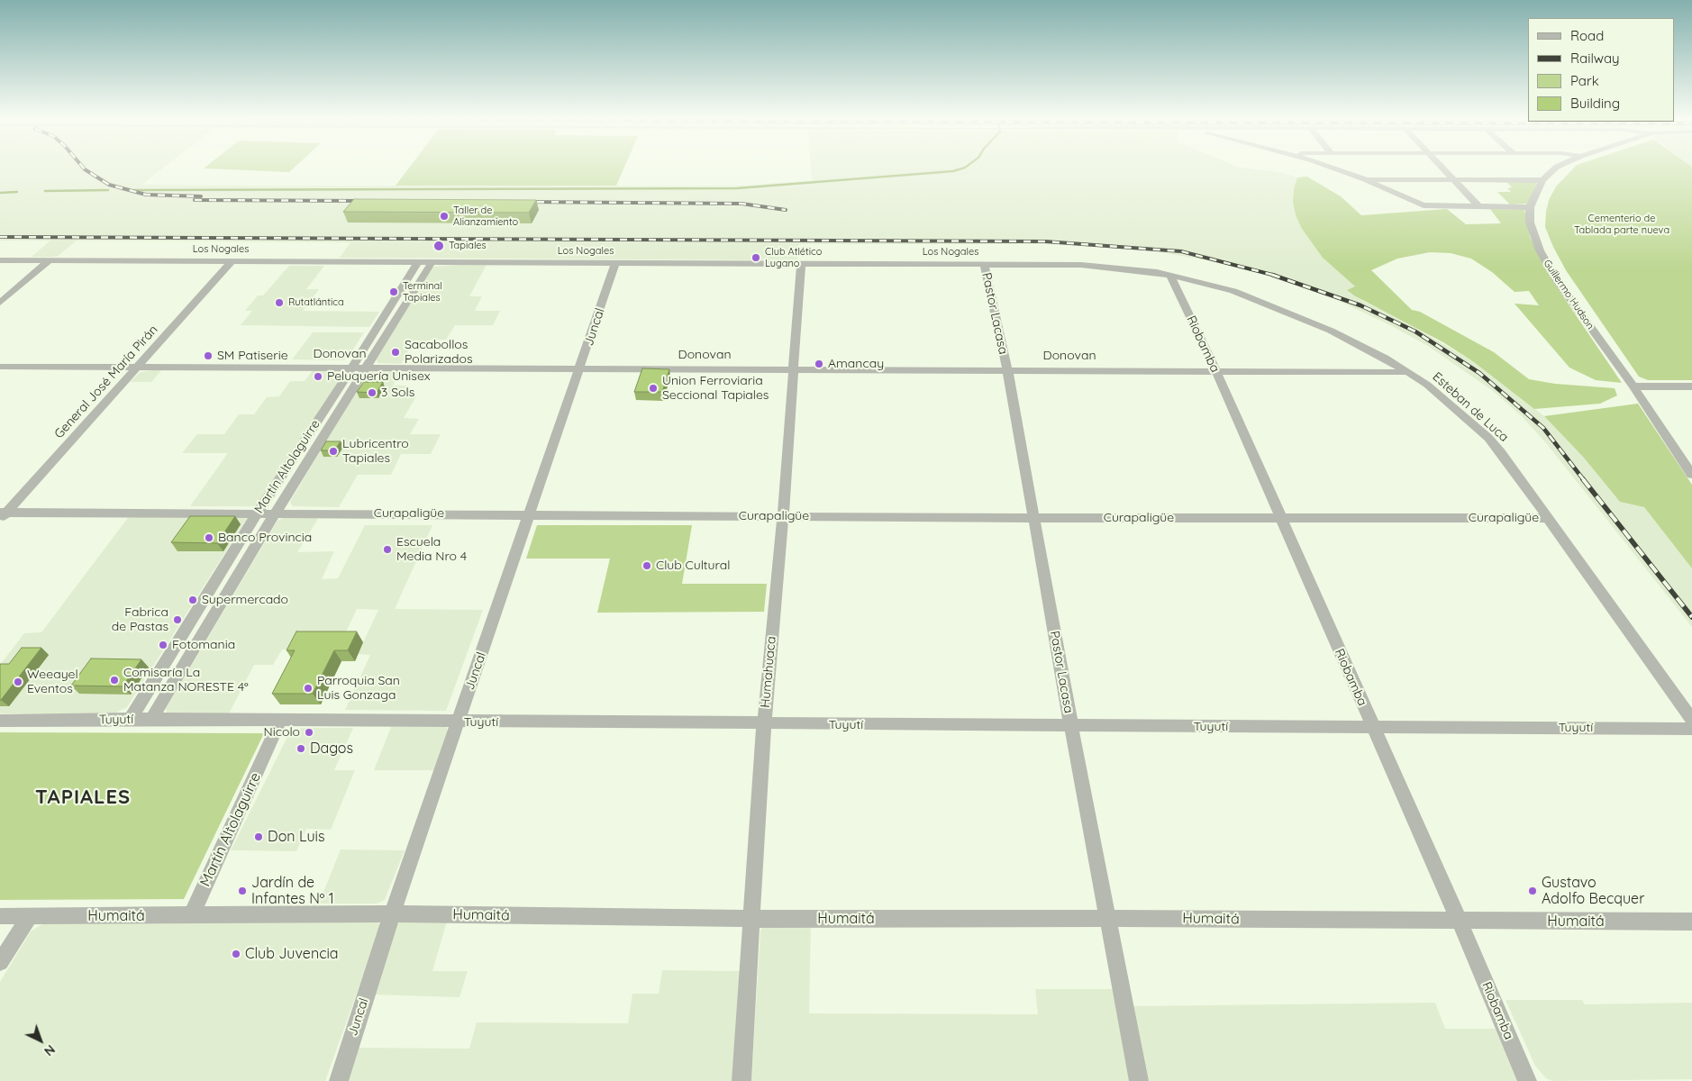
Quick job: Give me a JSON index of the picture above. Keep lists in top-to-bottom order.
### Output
{
  "streets": {
    "street": [
      "Los Nogales",
      "Guillermo Hudson",
      "Pastor Lacasa",
      "Juncal",
      "Riobamba",
      "Donovan",
      "General José María Pirán",
      "Esteban de Luca",
      "Martín Altolaguirre",
      "Curapaligüe",
      "Humahuaca",
      "Tuyutí",
      "Humaitá"
    ]
  },
  "crossings": [
    ["Los Nogales", "Pastor Lacasa"],
    ["Los Nogales", "Juncal"],
    ["Los Nogales", "Riobamba"],
    ["Los Nogales", "General José María Pirán"],
    ["Los Nogales", "Esteban de Luca"],
    ["Los Nogales", "Martín Altolaguirre"],
    ["Los Nogales", "Humahuaca"],
    ["Pastor Lacasa", "Donovan"],
    ["Pastor Lacasa", "Curapaligüe"],
    ["Pastor Lacasa", "Tuyutí"],
    ["Pastor Lacasa", "Humaitá"],
    ["Juncal", "Donovan"],
    ["Juncal", "Curapaligüe"],
    ["Juncal", "Tuyutí"],
    ["Juncal", "Humaitá"],
    ["Riobamba", "Donovan"],
    ["Riobamba", "Esteban de Luca"],
    ["Riobamba", "Curapaligüe"],
    ["Riobamba", "Tuyutí"],
    ["Riobamba", "Humaitá"],
    ["Donovan", "General José María Pirán"],
    ["Donovan", "Esteban de Luca"],
    ["Donovan", "Martín Altolaguirre"],
    ["Donovan", "Humahuaca"],
    ["General José María Pirán", "Curapaligüe"],
    ["Esteban de Luca", "Curapaligüe"],
    ["Martín Altolaguirre", "Curapaligüe"],
    ["Martín Altolaguirre", "Tuyutí"],
    ["Martín Altolaguirre", "Humaitá"],
    ["Curapaligüe", "Humahuaca"],
    ["Humahuaca", "Tuyutí"],
    ["Humahuaca", "Humaitá"]
  ],
  "districts": ["TAPIALES"],
  "parks": ["Cementerio de Tablada parte nueva"],
  "places": [
    "Taller de Alianzamiento",
    "Tapiales",
    "Club Atlético Lugano",
    "Terminal Tapiales",
    "Rutatlántica",
    "Sacabollos Polarizados",
    "SM Patiserie",
    "Amancay",
    "Peluquería Unisex",
    "Union Ferroviaria Seccional Tapiales",
    "3 Sols",
    "Lubricentro Tapiales",
    "Banco Provincia",
    "Escuela Media Nro 4",
    "Club Cultural",
    "Supermercado",
    "Fabrica de Pastas",
    "Fotomania",
    "Comisaría La Matanza NORESTE 4°",
    "Weeayel Eventos",
    "Parroquia San Luis Gonzaga",
    "Nicolo",
    "Dagos",
    "Don Luis",
    "Jardín de Infantes Nº 1",
    "Gustavo Adolfo Becquer",
    "Club Juvencia"
  ],
  "legend": [
    "Road",
    "Railway",
    "Park",
    "Building"
  ],
  "north": "bottom right"
}
